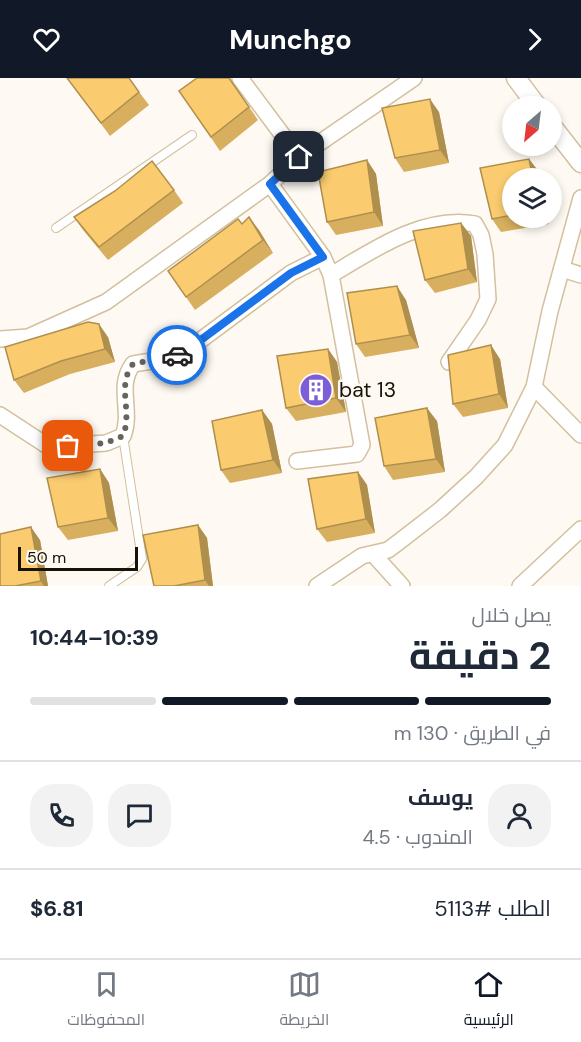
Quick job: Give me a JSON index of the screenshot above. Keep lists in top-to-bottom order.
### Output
{
  "places": {
    "building": ["bat 13"]
  },
  "scale_bar": "50 m",
  "north": "bottom left",
  "page": {
    "header": "Munchgo",
    "scale": "50 m",
    "heading": ["2 دقيقة", "يصل خلال", "10:39–10:44"],
    "panel": [
      "يوسف",
      "المندوب · 4.5",
      "الطلب #5113",
      "$6.81"
    ],
    "bar": "في الطريق · 130 m",
    "tabs": ["الرئيسية", "الخريطة", "المحفوظات"]
  }
}
